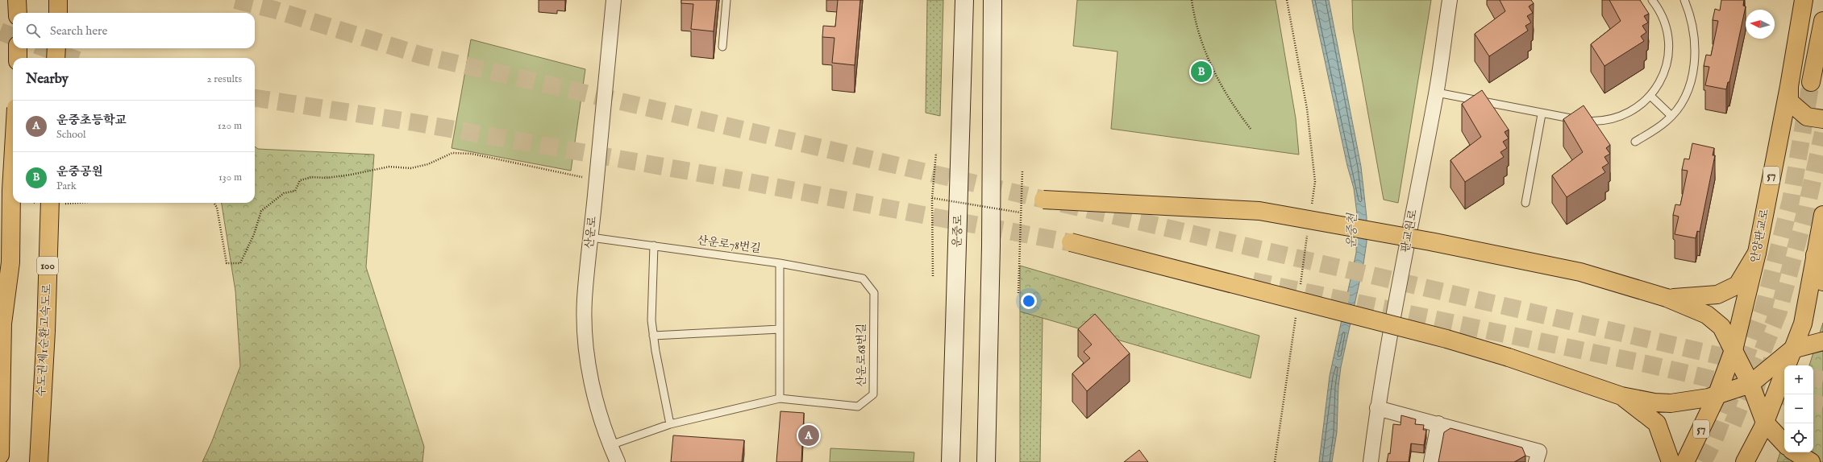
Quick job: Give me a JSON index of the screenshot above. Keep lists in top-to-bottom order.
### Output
{
  "streets": {
    "main road": [
      "57",
      "운중로",
      "안양판교로",
      "100",
      "수도권제1순환고속도로"
    ],
    "street": ["판교원로", "산운로"],
    "lane": ["산운로78번길", "산운로68번길"]
  },
  "crossings": [
    ["산운로", "산운로78번길"],
    ["산운로", "산운로68번길"],
    ["산운로78번길", "산운로68번길"]
  ],
  "water": ["운중천"],
  "north": "left",
  "page": {
    "search": "Search here",
    "heading": ["Nearby", "2 results"],
    "pins": ["B", "A"],
    "list": [
      {
        "mark": "A",
        "name": "운중초등학교",
        "note": "School",
        "value": "120 m"
      },
      {
        "mark": "B",
        "name": "운중공원",
        "note": "Park",
        "value": "130 m"
      }
    ],
    "map_buttons": ["+", "−"]
  }
}
